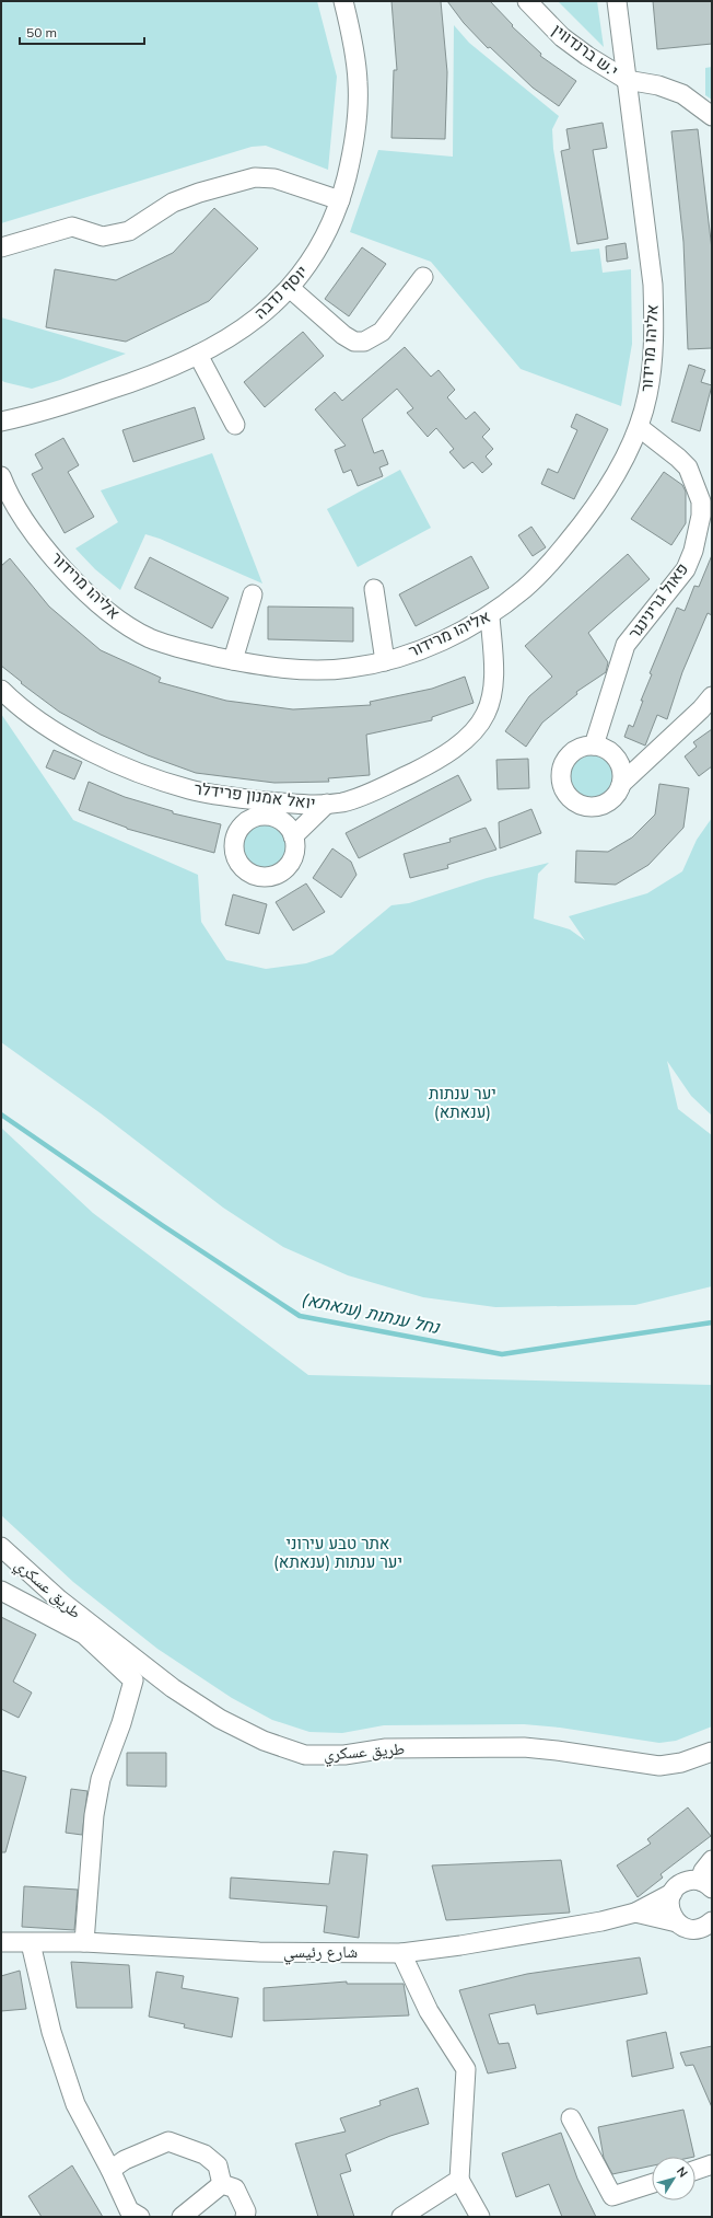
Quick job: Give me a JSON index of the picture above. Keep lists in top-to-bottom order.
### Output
{
  "streets": {
    "street": [
      "י.ש ברנדווין",
      "יוסף נדבה",
      "אליהו מרידור",
      "פאול גרינינגר",
      "יואל אמנון פרידלר",
      "طريق عسكري",
      "شارع رئيسي"
    ]
  },
  "crossings": [
    ["י.ש ברנדווין", "אליהו מרידור"],
    ["אליהו מרידור", "פאול גרינינגר"],
    ["אליהו מרידור", "יואל אמנון פרידלר"]
  ],
  "water": ["נחל ענתות (ענאתא)"],
  "parks": ["יער ענתות (ענאתא)", "אתר טבע עירוני יער ענתות (ענאתא)"],
  "scale_bar": "50 m",
  "north": "top right"
}
